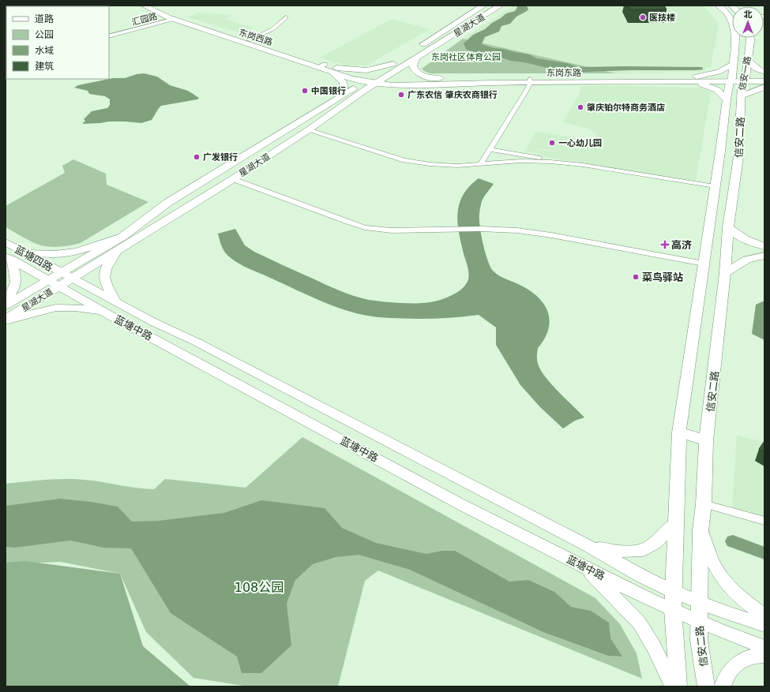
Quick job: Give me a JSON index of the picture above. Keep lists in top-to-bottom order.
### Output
{
  "streets": {
    "main road": [
      "星湖大道",
      "东岗西路",
      "东岗东路",
      "信安一路",
      "信安二路",
      "蓝塘四路",
      "蓝塘中路"
    ],
    "street": ["汇园路"]
  },
  "crossings": [
    ["汇园路", "东岗西路"],
    ["星湖大道", "东岗西路"],
    ["星湖大道", "东岗东路"],
    ["星湖大道", "蓝塘四路"],
    ["星湖大道", "蓝塘中路"],
    ["东岗西路", "东岗东路"],
    ["东岗东路", "信安一路"],
    ["信安一路", "信安二路"],
    ["信安二路", "蓝塘中路"],
    ["蓝塘四路", "蓝塘中路"]
  ],
  "parks": ["东岗社区体育公园", "108公园"],
  "places": {
    "other": [
      "医技楼",
      "中国银行",
      "广东农信 肇庆农商银行",
      "肇庆铂尔特商务酒店",
      "一心幼儿园",
      "广发银行",
      "菜鸟驿站"
    ],
    "health": ["高济"]
  },
  "legend": [
    "道路",
    "公园",
    "水域",
    "建筑"
  ],
  "north": "top"
}
